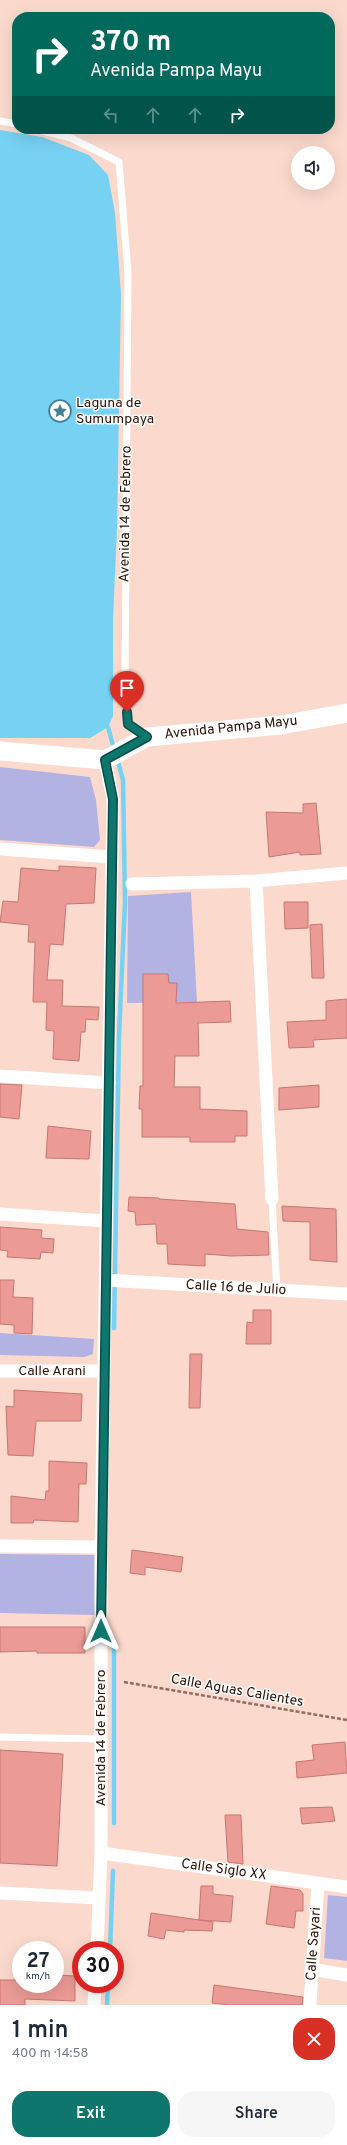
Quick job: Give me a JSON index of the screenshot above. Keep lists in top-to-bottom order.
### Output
{
  "streets": {
    "street": [
      "Avenida 14 de Febrero",
      "Avenida Pampa Mayu",
      "Calle 16 de Julio",
      "Calle Arani",
      "Calle Siglo XX",
      "Calle Sayari"
    ],
    "path": ["Calle Aguas Calientes"]
  },
  "crossings": [
    ["Avenida 14 de Febrero", "Avenida Pampa Mayu"],
    ["Avenida 14 de Febrero", "Calle 16 de Julio"],
    ["Avenida 14 de Febrero", "Calle Arani"],
    ["Avenida 14 de Febrero", "Calle Siglo XX"],
    ["Calle Siglo XX", "Calle Sayari"]
  ],
  "places": {
    "place": ["Laguna de Sumumpaya"]
  },
  "page": {
    "turn": ["370 m", "Avenida Pampa Mayu"],
    "speed": "27 km/h",
    "limit": "30",
    "heading": ["1 min", "400 m · 14:58"],
    "buttons": ["Exit", "Share"]
  }
}
